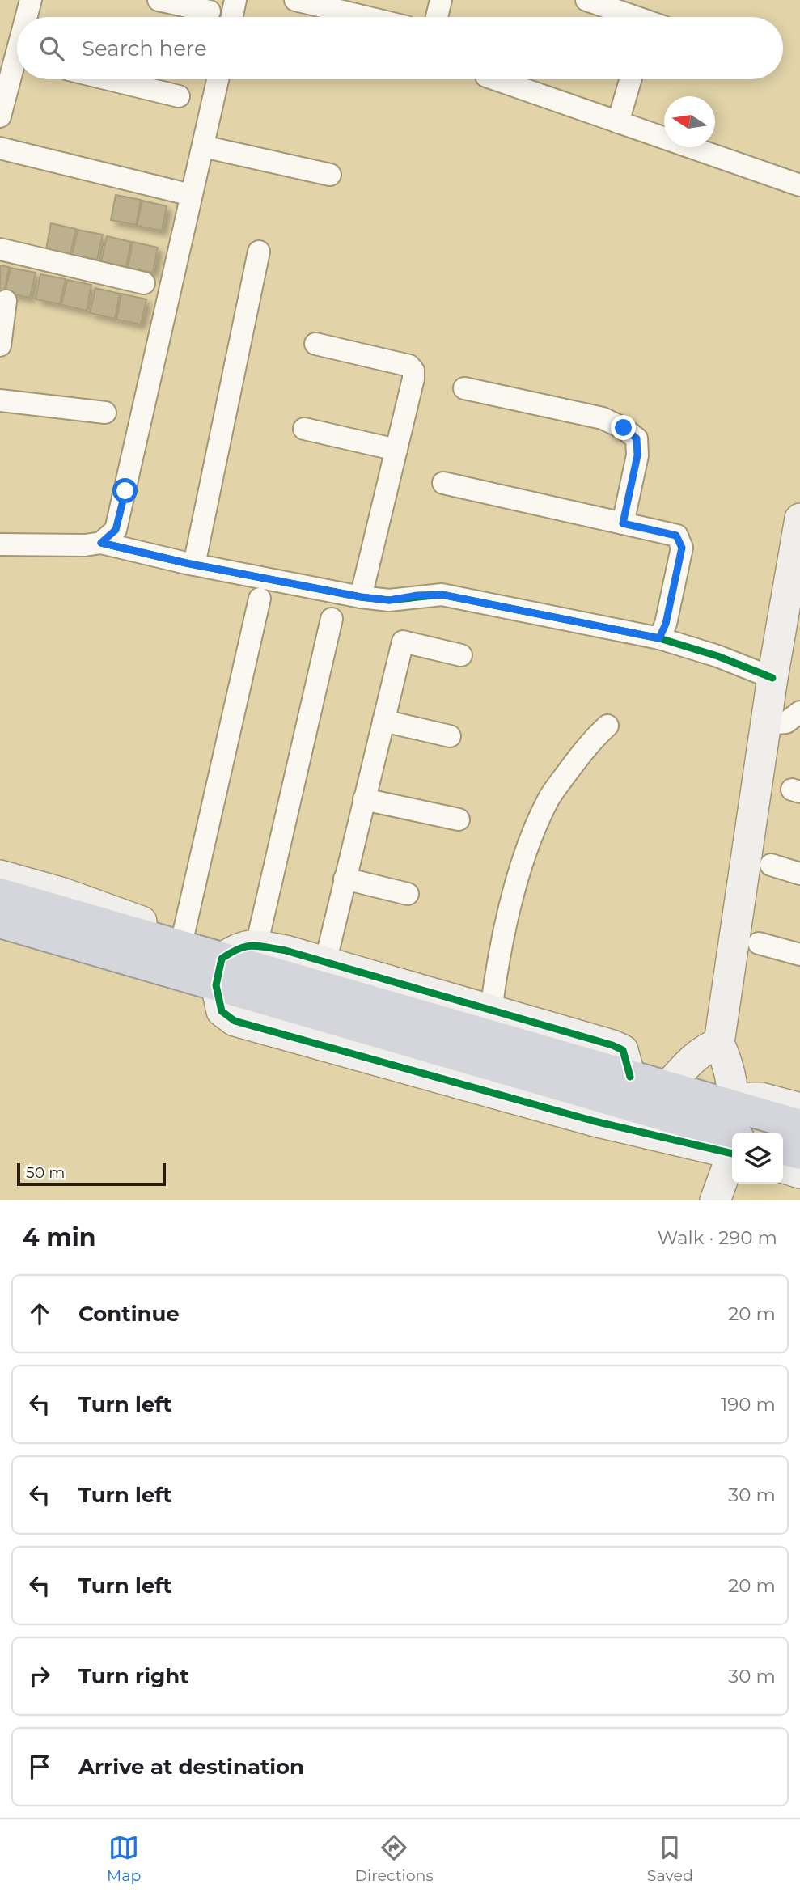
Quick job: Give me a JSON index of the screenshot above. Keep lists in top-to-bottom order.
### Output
{
  "scale_bar": "50 m",
  "north": "left",
  "page": {
    "search": "Search here",
    "scale": "50 m",
    "heading": ["4 min", "Walk · 290 m"],
    "list": [
      ["Continue", "20 m"],
      ["Turn left", "190 m"],
      ["Turn left", "30 m"],
      ["Turn left", "20 m"],
      ["Turn right", "30 m"],
      "Arrive at destination"
    ],
    "nav": ["Map", "Directions", "Saved"]
  }
}
